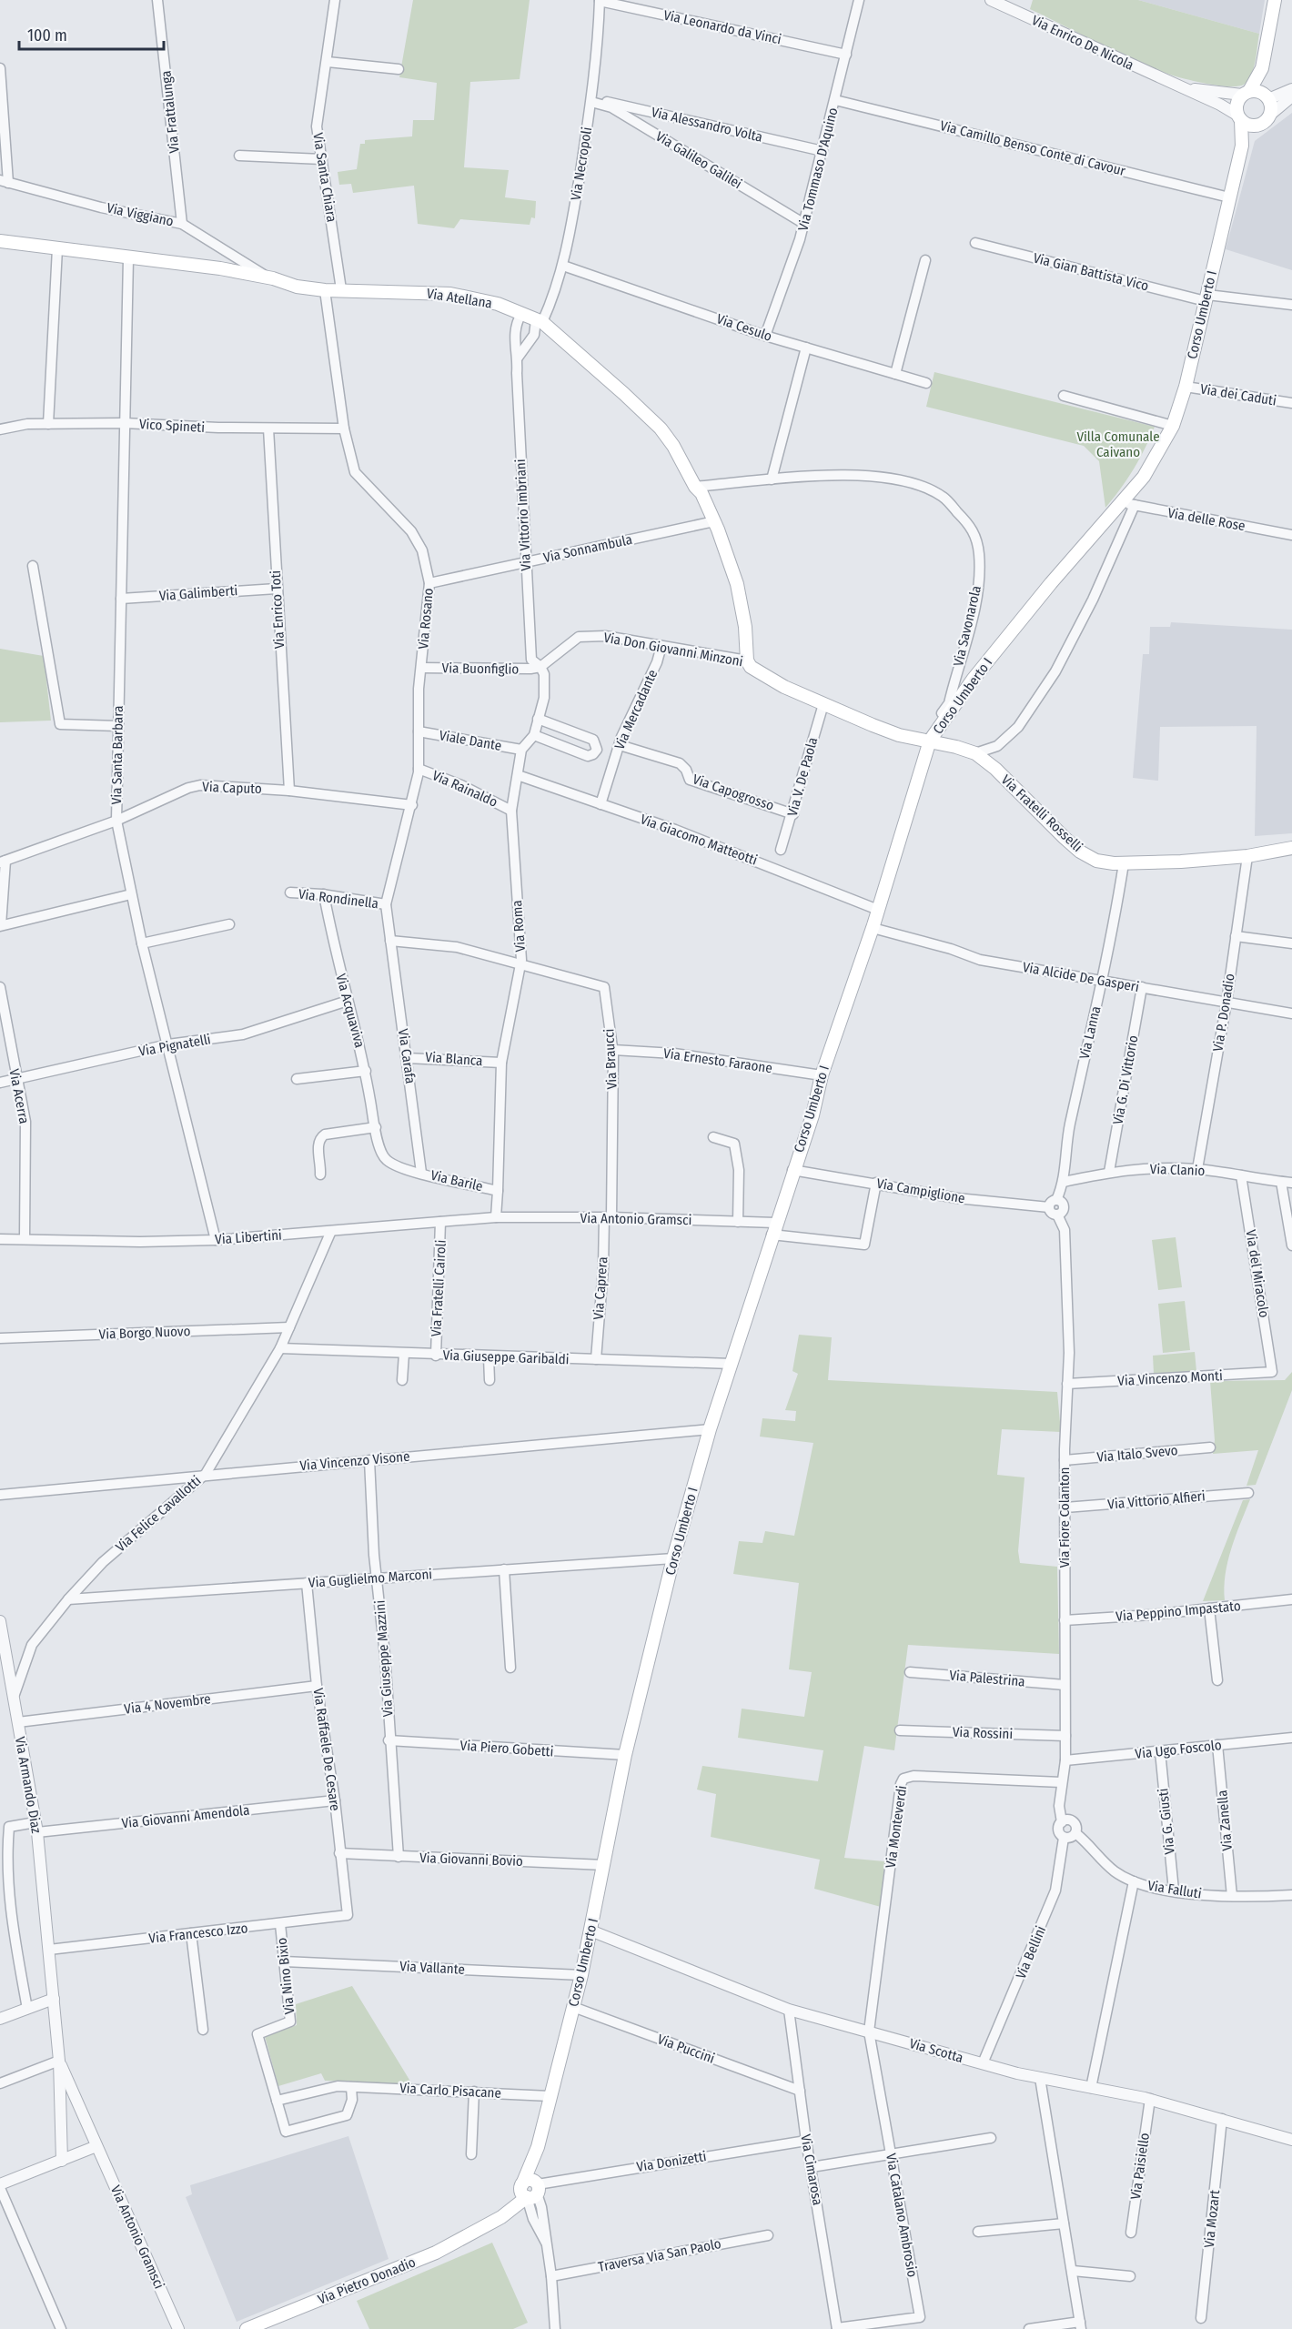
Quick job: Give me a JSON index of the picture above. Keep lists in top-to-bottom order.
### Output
{
  "streets": {
    "main road": [
      "Via Atellana",
      "Corso Umberto I",
      "Via Don Giovanni Minzoni",
      "Via Fratelli Rosselli",
      "Via Pietro Donadio"
    ],
    "street": [
      "Via Leonardo da Vinci",
      "Via Enrico De Nicola",
      "Via Frattalunga",
      "Via Alessandro Volta",
      "Via Camillo Benso Conte di Cavour",
      "Via Galileo Galilei",
      "Via Necropoli",
      "Via Tommaso D'Aquino",
      "Via Santa Chiara",
      "Via Viggiano",
      "Via Gian Battista Vico",
      "Via Cesulo",
      "Via dei Caduti",
      "Vico Spineti",
      "Via Vittorio Imbriani",
      "Via delle Rose",
      "Via Sonnambula",
      "Via Galimberti",
      "Via Enrico Toti",
      "Via Rosano",
      "Via Savonarola",
      "Via Buonfiglio",
      "Via Mercadante",
      "Viale Dante",
      "Via Santa Barbara",
      "Via V. De Paola",
      "Via Caputo",
      "Via Rainaldo",
      "Via Capogrosso",
      "Via Giacomo Matteotti",
      "Via Rondinella",
      "Via Roma",
      "Via Alcide De Gasperi",
      "Via Acquaviva",
      "Via P. Donadio",
      "Via Lanna",
      "Via Pignatelli",
      "Via Carafa",
      "Via Blanca",
      "Via Braucci",
      "Via Ernesto Faraone",
      "Via G. Di Vittorio",
      "Via Acerra",
      "Via Clanio",
      "Via Barile",
      "Via Campiglione",
      "Via Antonio Gramsci",
      "Via Libertini",
      "Via del Miracolo",
      "Via Fratelli Cairoli",
      "Via Caprera",
      "Via Borgo Nuovo",
      "Via Giuseppe Garibaldi",
      "Via Vincenzo Monti",
      "Via Italo Svevo",
      "Via Vincenzo Visone",
      "Via Vittorio Alfieri",
      "Via Felice Cavallotti",
      "Via Fiore Colanton",
      "Via Guglielmo Marconi",
      "Via Peppino Impastato",
      "Via Giuseppe Mazzini",
      "Via Palestrina",
      "Via 4 Novembre",
      "Via Rossini",
      "Via Piero Gobetti",
      "Via Raffaele De Cesare",
      "Via Ugo Foscolo",
      "Via Armando Diaz",
      "Via Giovanni Amendola",
      "Via Zanella",
      "Via G. Giusti",
      "Via Monteverdi",
      "Via Giovanni Bovio",
      "Via Falluti",
      "Via Francesco Izzo",
      "Via Bellini",
      "Via Vallante",
      "Via Nino Bixio",
      "Via Puccini",
      "Via Scotta",
      "Via Carlo Pisacane",
      "Via Donizetti",
      "Via Paisiello",
      "Via Cimarosa",
      "Via Catalano Ambrosio",
      "Via Mozart",
      "Traversa Via San Paolo"
    ]
  },
  "crossings": [
    ["Via Leonardo da Vinci", "Via Necropoli"],
    ["Via Leonardo da Vinci", "Via Tommaso D'Aquino"],
    ["Via Enrico De Nicola", "Corso Umberto I"],
    ["Via Frattalunga", "Via Viggiano"],
    ["Via Alessandro Volta", "Via Galileo Galilei"],
    ["Via Alessandro Volta", "Via Necropoli"],
    ["Via Alessandro Volta", "Via Tommaso D'Aquino"],
    ["Via Camillo Benso Conte di Cavour", "Via Tommaso D'Aquino"],
    ["Via Camillo Benso Conte di Cavour", "Corso Umberto I"],
    ["Via Galileo Galilei", "Via Necropoli"],
    ["Via Galileo Galilei", "Via Tommaso D'Aquino"],
    ["Via Necropoli", "Via Atellana"],
    ["Via Necropoli", "Via Cesulo"],
    ["Via Tommaso D'Aquino", "Via Cesulo"],
    ["Via Santa Chiara", "Via Atellana"],
    ["Via Viggiano", "Via Atellana"],
    ["Via Gian Battista Vico", "Corso Umberto I"],
    ["Via Atellana", "Via Vittorio Imbriani"],
    ["Via Atellana", "Via Sonnambula"],
    ["Via Atellana", "Via Rosano"],
    ["Via Atellana", "Via Savonarola"],
    ["Via Atellana", "Via Don Giovanni Minzoni"],
    ["Via Atellana", "Via Santa Barbara"],
    ["Corso Umberto I", "Via dei Caduti"],
    ["Corso Umberto I", "Via delle Rose"],
    ["Corso Umberto I", "Via Savonarola"],
    ["Corso Umberto I", "Via Don Giovanni Minzoni"],
    ["Corso Umberto I", "Via Fratelli Rosselli"],
    ["Corso Umberto I", "Via Giacomo Matteotti"],
    ["Corso Umberto I", "Via Alcide De Gasperi"],
    ["Corso Umberto I", "Via Ernesto Faraone"],
    ["Corso Umberto I", "Via Campiglione"],
    ["Corso Umberto I", "Via Antonio Gramsci"],
    ["Corso Umberto I", "Via Giuseppe Garibaldi"],
    ["Corso Umberto I", "Via Vincenzo Visone"],
    ["Corso Umberto I", "Via Guglielmo Marconi"],
    ["Corso Umberto I", "Via Piero Gobetti"],
    ["Corso Umberto I", "Via Giovanni Bovio"],
    ["Corso Umberto I", "Via Vallante"],
    ["Corso Umberto I", "Via Puccini"],
    ["Corso Umberto I", "Via Scotta"],
    ["Corso Umberto I", "Via Carlo Pisacane"],
    ["Corso Umberto I", "Via Donizetti"],
    ["Corso Umberto I", "Via Pietro Donadio"],
    ["Vico Spineti", "Via Enrico Toti"],
    ["Vico Spineti", "Via Rosano"],
    ["Vico Spineti", "Via Santa Barbara"],
    ["Via Vittorio Imbriani", "Via Sonnambula"],
    ["Via Vittorio Imbriani", "Via Don Giovanni Minzoni"],
    ["Via Vittorio Imbriani", "Via Buonfiglio"],
    ["Via Sonnambula", "Via Rosano"],
    ["Via Galimberti", "Via Enrico Toti"],
    ["Via Galimberti", "Via Santa Barbara"],
    ["Via Enrico Toti", "Via Caputo"],
    ["Via Rosano", "Via Buonfiglio"],
    ["Via Rosano", "Viale Dante"],
    ["Via Rosano", "Via Caputo"],
    ["Via Rosano", "Via Rainaldo"],
    ["Via Rosano", "Via Rondinella"],
    ["Via Rosano", "Via Carafa"],
    ["Via Savonarola", "Via Don Giovanni Minzoni"],
    ["Via Savonarola", "Via Fratelli Rosselli"],
    ["Via Don Giovanni Minzoni", "Via Buonfiglio"],
    ["Via Don Giovanni Minzoni", "Via Mercadante"],
    ["Via Don Giovanni Minzoni", "Via V. De Paola"],
    ["Via Don Giovanni Minzoni", "Via Fratelli Rosselli"],
    ["Via Mercadante", "Via Capogrosso"],
    ["Via Mercadante", "Via Giacomo Matteotti"],
    ["Viale Dante", "Via Roma"],
    ["Via Santa Barbara", "Via Caputo"],
    ["Via Santa Barbara", "Via Pignatelli"],
    ["Via Santa Barbara", "Via Libertini"],
    ["Via V. De Paola", "Via Capogrosso"],
    ["Via V. De Paola", "Via Giacomo Matteotti"],
    ["Via Rainaldo", "Via Roma"],
    ["Via Fratelli Rosselli", "Via P. Donadio"],
    ["Via Fratelli Rosselli", "Via Lanna"],
    ["Via Giacomo Matteotti", "Via Roma"],
    ["Via Rondinella", "Via Acquaviva"],
    ["Via Roma", "Via Blanca"],
    ["Via Roma", "Via Braucci"],
    ["Via Roma", "Via Barile"],
    ["Via Alcide De Gasperi", "Via P. Donadio"],
    ["Via Alcide De Gasperi", "Via Lanna"],
    ["Via Alcide De Gasperi", "Via G. Di Vittorio"],
    ["Via Acquaviva", "Via Pignatelli"],
    ["Via Acquaviva", "Via Carafa"],
    ["Via Acquaviva", "Via Barile"],
    ["Via P. Donadio", "Via Clanio"],
    ["Via Lanna", "Via Clanio"],
    ["Via Lanna", "Via Campiglione"],
    ["Via Lanna", "Via Fiore Colanton"],
    ["Via Pignatelli", "Via Acerra"],
    ["Via Carafa", "Via Blanca"],
    ["Via Carafa", "Via Barile"],
    ["Via Braucci", "Via Ernesto Faraone"],
    ["Via Braucci", "Via Antonio Gramsci"],
    ["Via Braucci", "Via Caprera"],
    ["Via G. Di Vittorio", "Via Clanio"],
    ["Via Acerra", "Via Libertini"],
    ["Via Clanio", "Via del Miracolo"],
    ["Via Barile", "Via Antonio Gramsci"],
    ["Via Barile", "Via Libertini"],
    ["Via Campiglione", "Via Antonio Gramsci"],
    ["Via Campiglione", "Via Fiore Colanton"],
    ["Via Antonio Gramsci", "Via Libertini"],
    ["Via Antonio Gramsci", "Via Caprera"],
    ["Via Libertini", "Via Fratelli Cairoli"],
    ["Via Libertini", "Via Felice Cavallotti"],
    ["Via del Miracolo", "Via Vincenzo Monti"],
    ["Via Fratelli Cairoli", "Via Giuseppe Garibaldi"],
    ["Via Caprera", "Via Giuseppe Garibaldi"],
    ["Via Borgo Nuovo", "Via Felice Cavallotti"],
    ["Via Giuseppe Garibaldi", "Via Felice Cavallotti"],
    ["Via Vincenzo Monti", "Via Fiore Colanton"],
    ["Via Italo Svevo", "Via Fiore Colanton"],
    ["Via Vincenzo Visone", "Via Felice Cavallotti"],
    ["Via Vincenzo Visone", "Via Giuseppe Mazzini"],
    ["Via Vittorio Alfieri", "Via Fiore Colanton"],
    ["Via Felice Cavallotti", "Via Guglielmo Marconi"],
    ["Via Felice Cavallotti", "Via Armando Diaz"],
    ["Via Fiore Colanton", "Via Peppino Impastato"],
    ["Via Fiore Colanton", "Via Palestrina"],
    ["Via Fiore Colanton", "Via Rossini"],
    ["Via Fiore Colanton", "Via Ugo Foscolo"],
    ["Via Fiore Colanton", "Via Monteverdi"],
    ["Via Fiore Colanton", "Via Falluti"],
    ["Via Fiore Colanton", "Via Bellini"],
    ["Via Guglielmo Marconi", "Via Giuseppe Mazzini"],
    ["Via Guglielmo Marconi", "Via Raffaele De Cesare"],
    ["Via Giuseppe Mazzini", "Via Piero Gobetti"],
    ["Via Giuseppe Mazzini", "Via Giovanni Bovio"],
    ["Via 4 Novembre", "Via Raffaele De Cesare"],
    ["Via 4 Novembre", "Via Armando Diaz"],
    ["Via Raffaele De Cesare", "Via Giovanni Amendola"],
    ["Via Raffaele De Cesare", "Via Giovanni Bovio"],
    ["Via Raffaele De Cesare", "Via Francesco Izzo"],
    ["Via Ugo Foscolo", "Via Zanella"],
    ["Via Ugo Foscolo", "Via G. Giusti"],
    ["Via Armando Diaz", "Via Giovanni Amendola"],
    ["Via Armando Diaz", "Via Francesco Izzo"],
    ["Via Zanella", "Via Falluti"],
    ["Via G. Giusti", "Via Falluti"],
    ["Via Monteverdi", "Via Scotta"],
    ["Via Monteverdi", "Via Catalano Ambrosio"],
    ["Via Falluti", "Via Bellini"],
    ["Via Francesco Izzo", "Via Nino Bixio"],
    ["Via Bellini", "Via Scotta"],
    ["Via Vallante", "Via Nino Bixio"],
    ["Via Nino Bixio", "Via Carlo Pisacane"],
    ["Via Puccini", "Via Cimarosa"],
    ["Via Scotta", "Via Paisiello"],
    ["Via Scotta", "Via Cimarosa"],
    ["Via Scotta", "Via Catalano Ambrosio"],
    ["Via Scotta", "Via Mozart"],
    ["Via Donizetti", "Via Cimarosa"],
    ["Via Donizetti", "Via Pietro Donadio"],
    ["Via Cimarosa", "Via Catalano Ambrosio"]
  ],
  "parks": ["Villa Comunale Caivano"],
  "scale_bar": "100 m"
}
